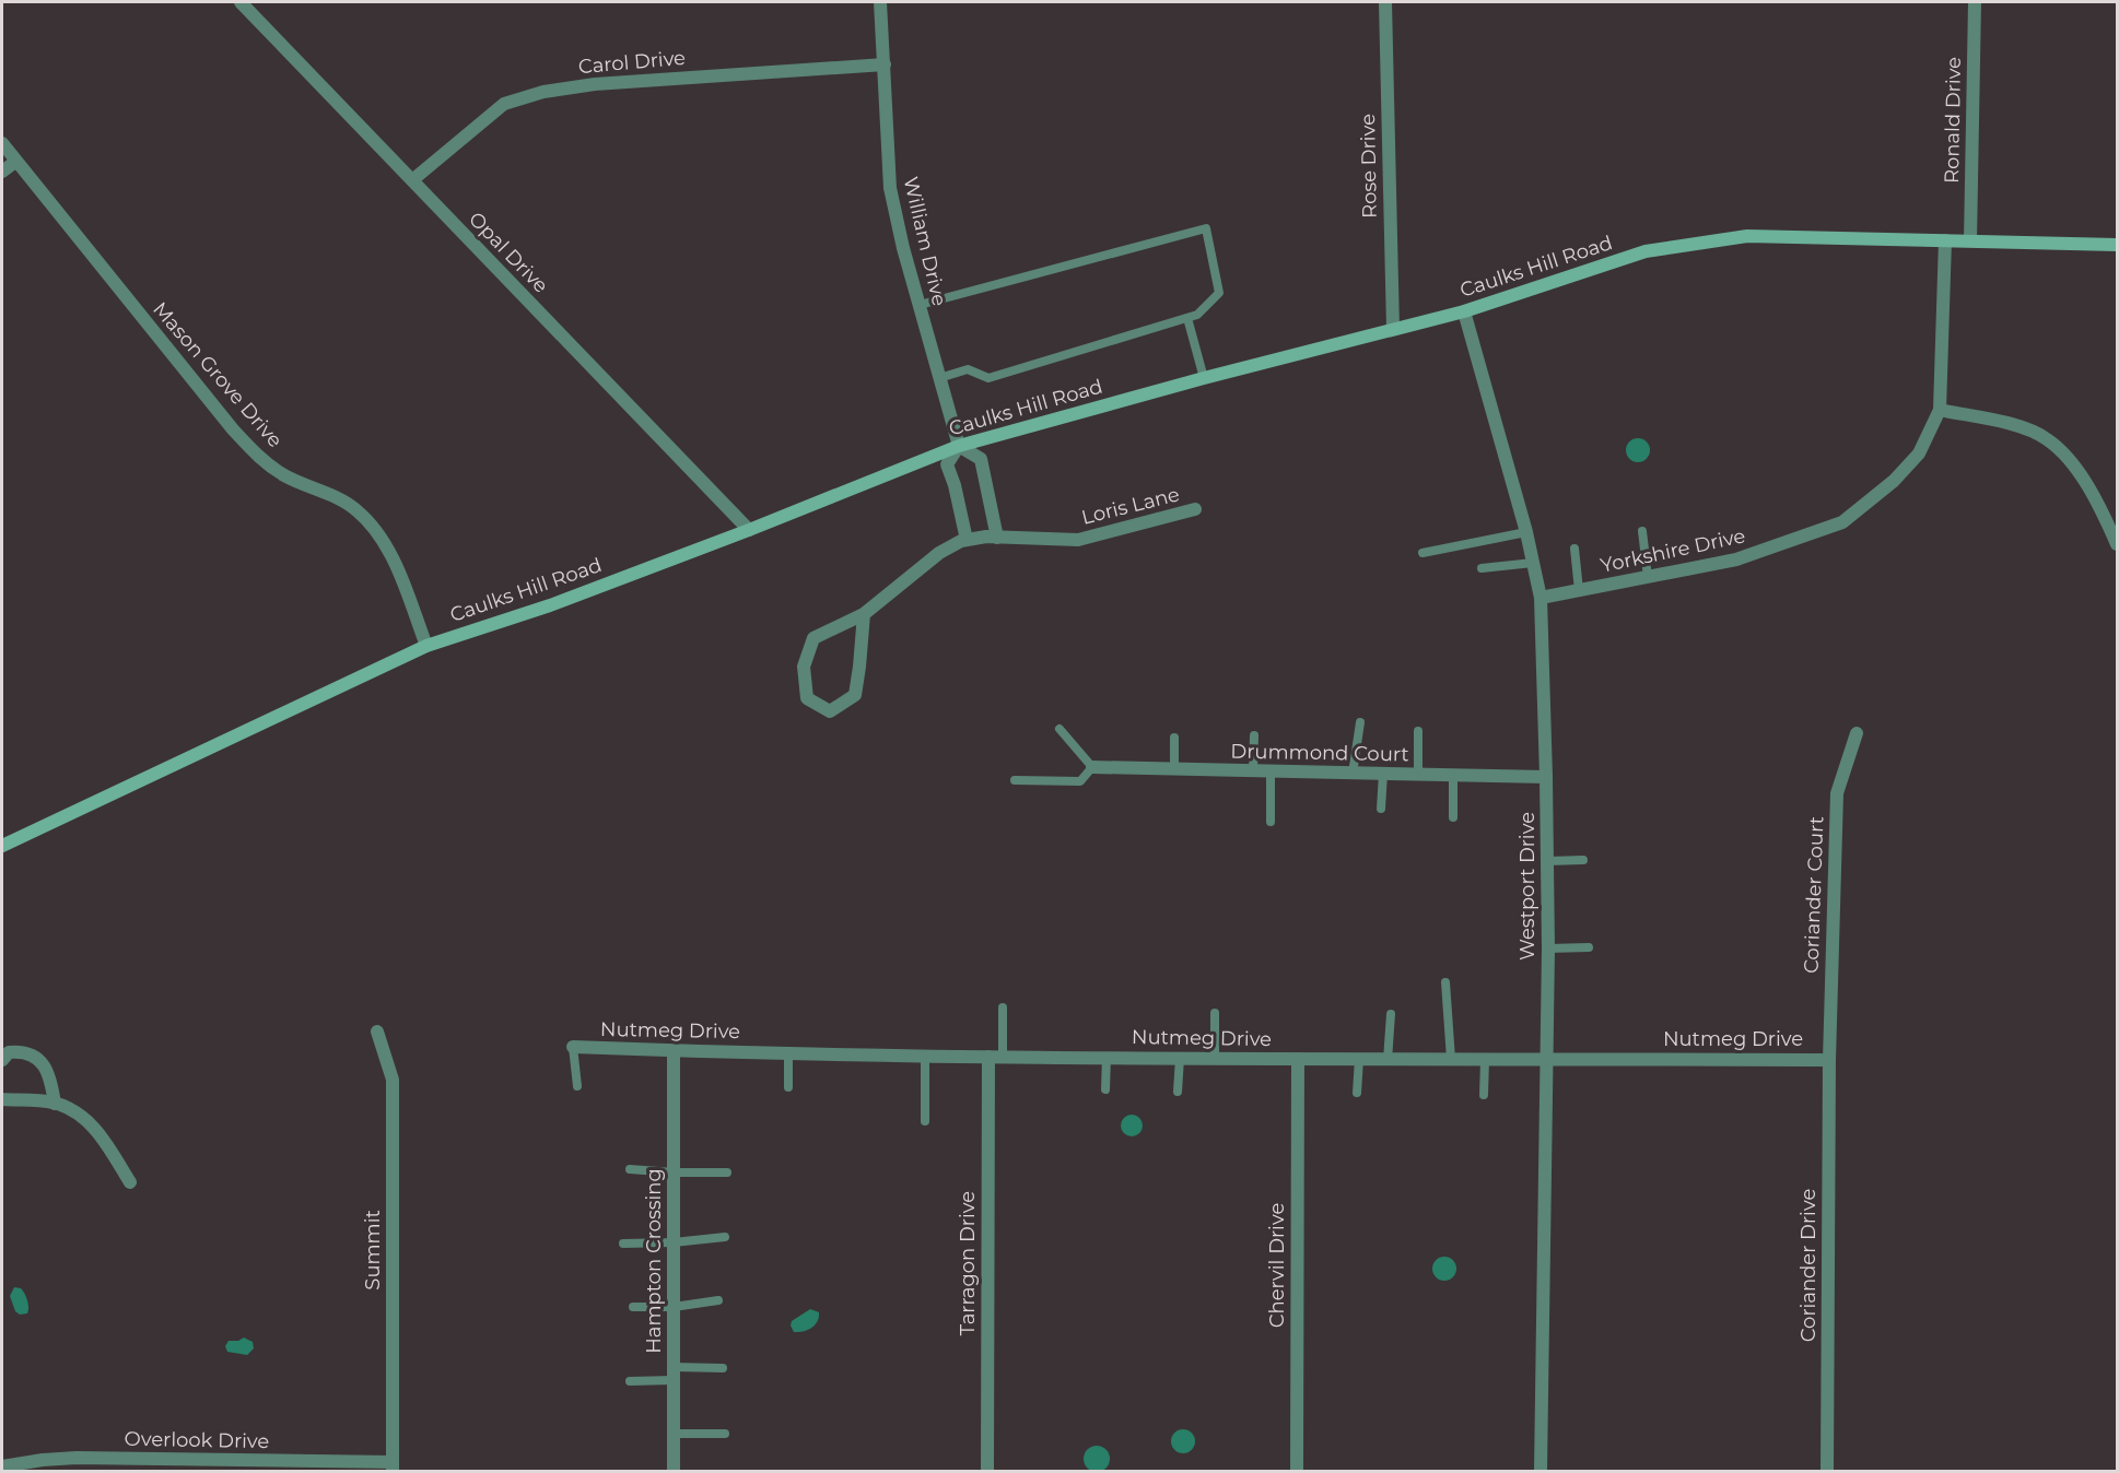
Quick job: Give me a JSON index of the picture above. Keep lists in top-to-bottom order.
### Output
{
  "streets": {
    "main road": ["Caulks Hill Road"],
    "street": [
      "Carol Drive",
      "Ronald Drive",
      "Rose Drive",
      "William Drive",
      "Opal Drive",
      "Mason Grove Drive",
      "Loris Lane",
      "Yorkshire Drive",
      "Drummond Court",
      "Westport Drive",
      "Coriander Court",
      "Nutmeg Drive",
      "Summit",
      "Hampton Crossing",
      "Tarragon Drive",
      "Chervil Drive",
      "Coriander Drive",
      "Overlook Drive"
    ]
  },
  "crossings": [
    ["Carol Drive", "William Drive"],
    ["Carol Drive", "Opal Drive"],
    ["Ronald Drive", "Caulks Hill Road"],
    ["Rose Drive", "Caulks Hill Road"],
    ["William Drive", "Caulks Hill Road"],
    ["Opal Drive", "Caulks Hill Road"],
    ["Caulks Hill Road", "Mason Grove Drive"],
    ["Caulks Hill Road", "Yorkshire Drive"],
    ["Caulks Hill Road", "Westport Drive"],
    ["Yorkshire Drive", "Westport Drive"],
    ["Drummond Court", "Westport Drive"],
    ["Westport Drive", "Nutmeg Drive"],
    ["Coriander Court", "Nutmeg Drive"],
    ["Coriander Court", "Coriander Drive"],
    ["Nutmeg Drive", "Hampton Crossing"],
    ["Nutmeg Drive", "Tarragon Drive"],
    ["Nutmeg Drive", "Chervil Drive"],
    ["Nutmeg Drive", "Coriander Drive"],
    ["Summit", "Overlook Drive"]
  ]
}
